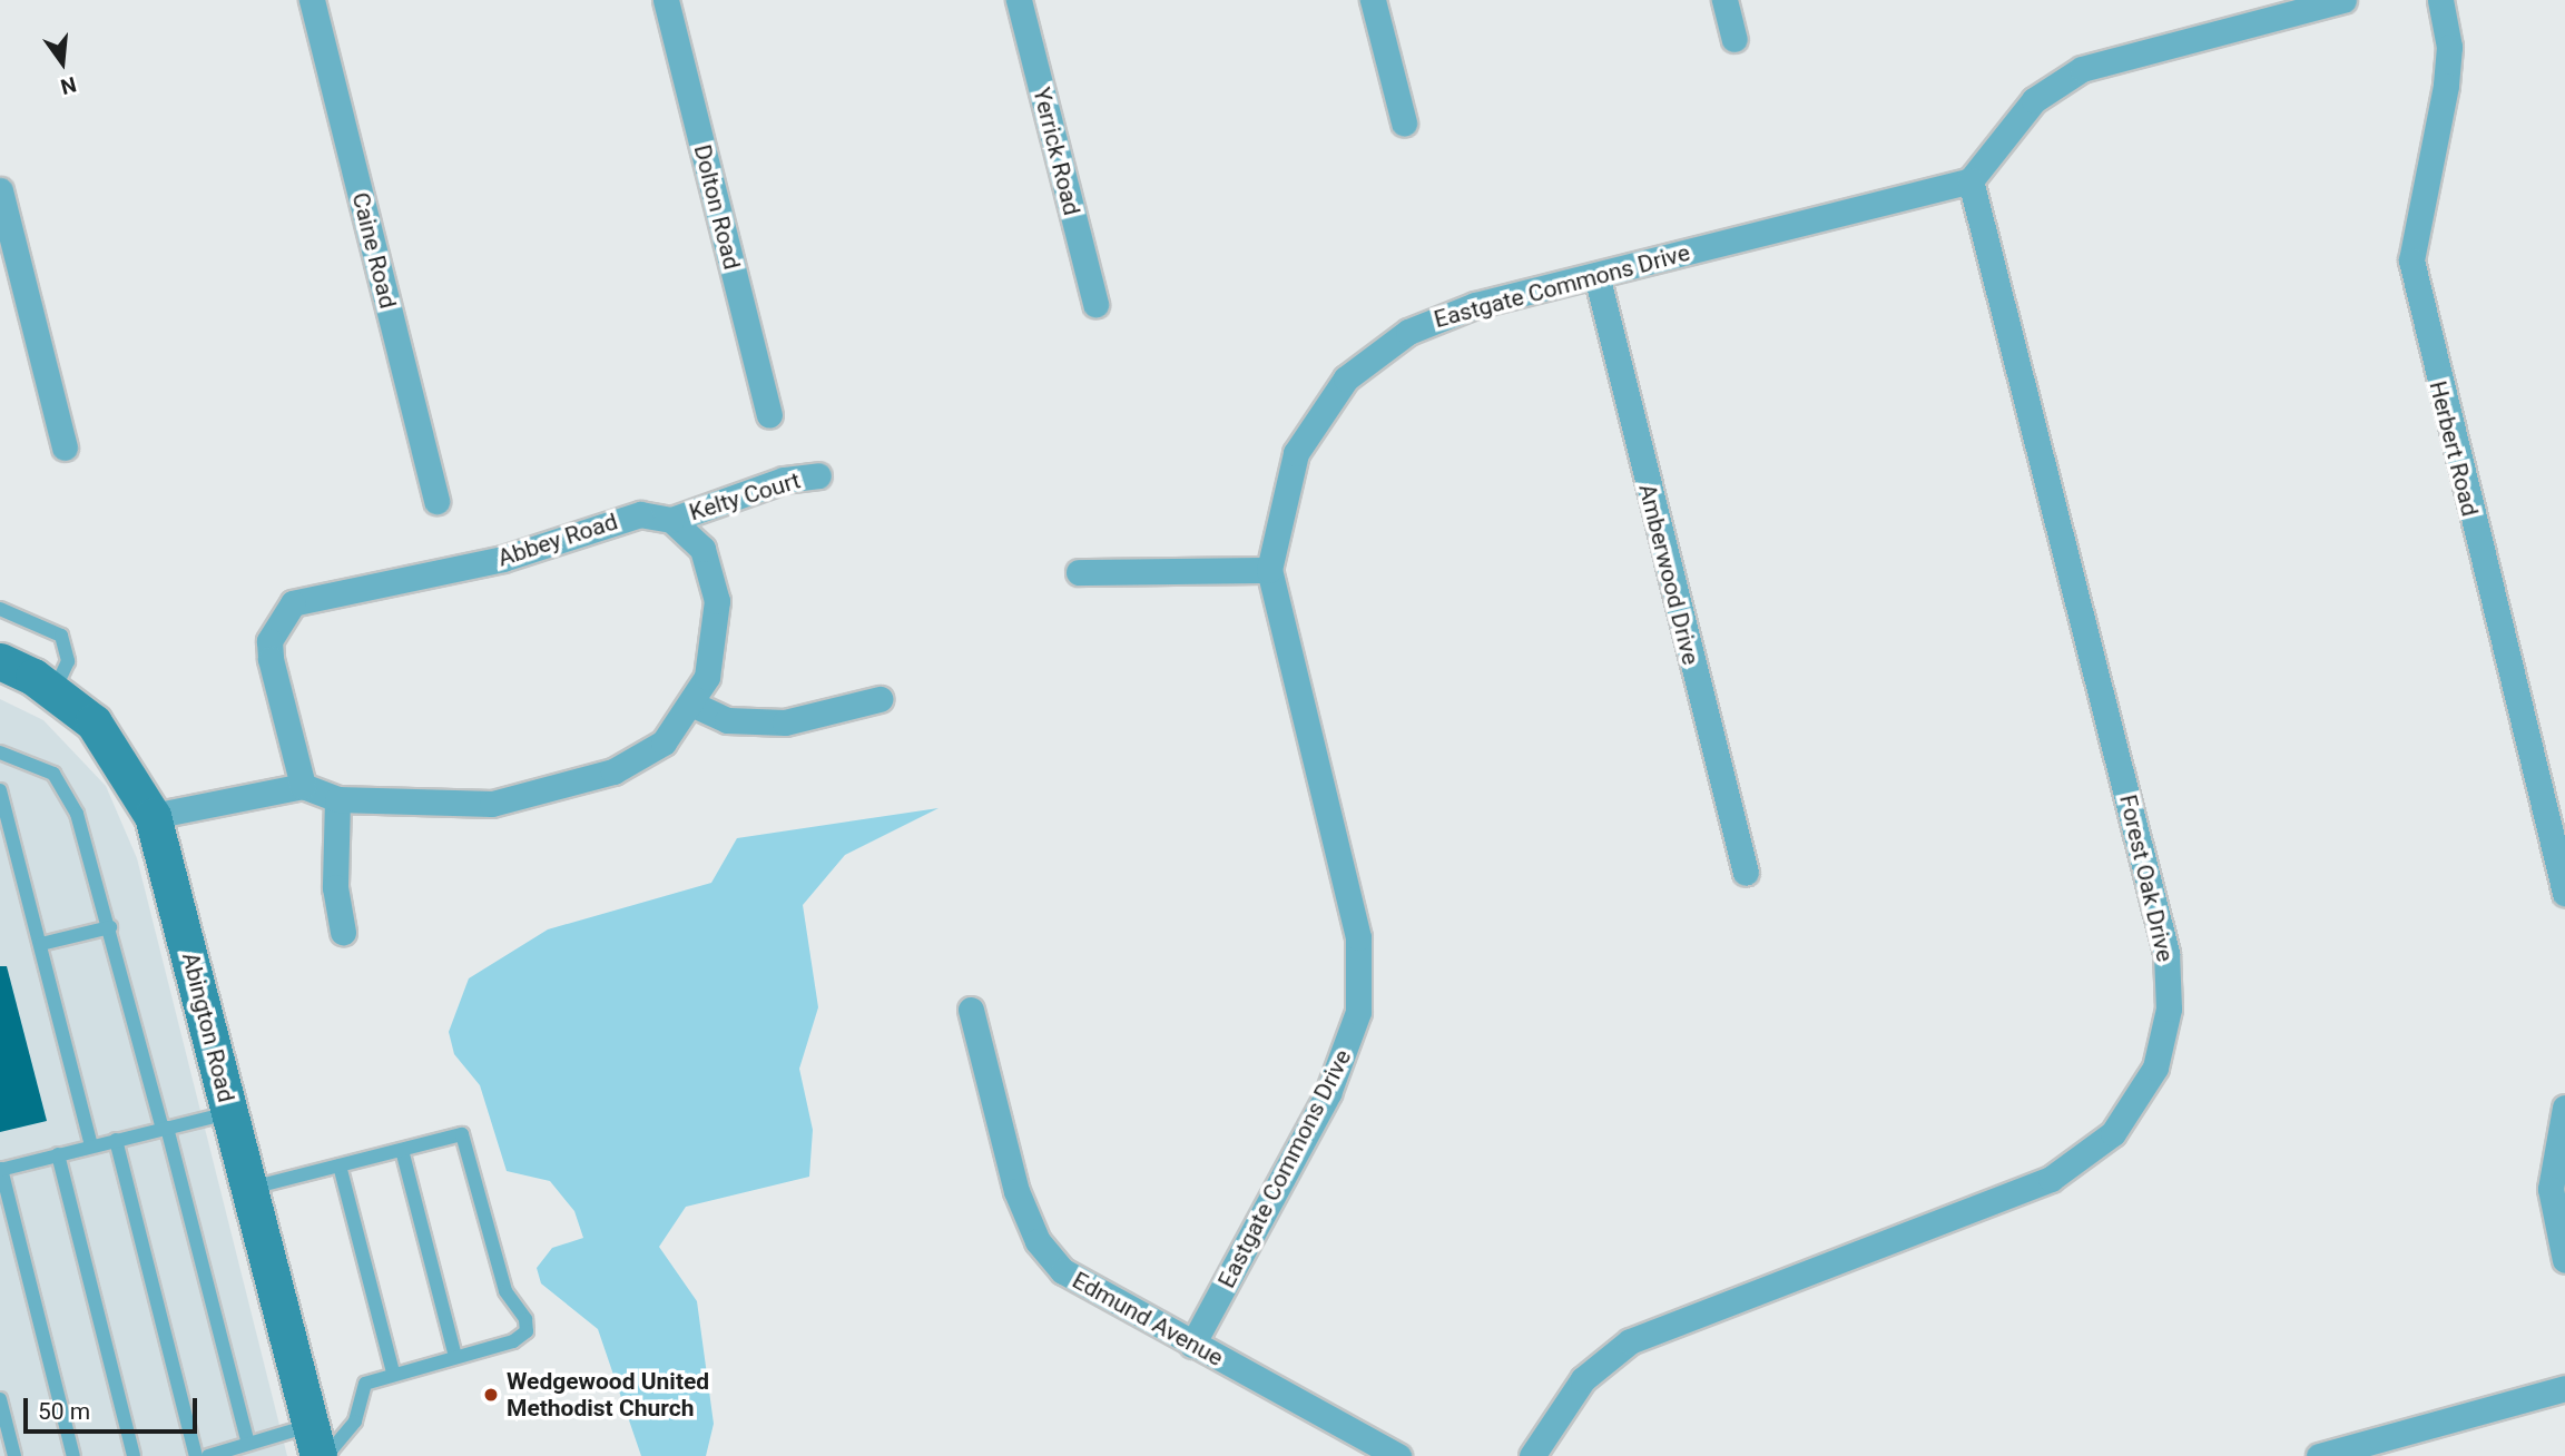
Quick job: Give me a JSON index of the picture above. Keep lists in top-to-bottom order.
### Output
{
  "streets": {
    "street": [
      "Yerrick Road",
      "Dolton Road",
      "Caine Road",
      "Eastgate Commons Drive",
      "Herbert Road",
      "Kelty Court",
      "Abbey Road",
      "Amberwood Drive",
      "Forest Oak Drive",
      "Abington Road",
      "Edmund Avenue"
    ]
  },
  "crossings": [
    ["Eastgate Commons Drive", "Amberwood Drive"],
    ["Eastgate Commons Drive", "Forest Oak Drive"],
    ["Eastgate Commons Drive", "Edmund Avenue"],
    ["Kelty Court", "Abbey Road"]
  ],
  "places": ["Wedgewood United Methodist Church"],
  "scale_bar": "50 m",
  "north": "bottom"
}
